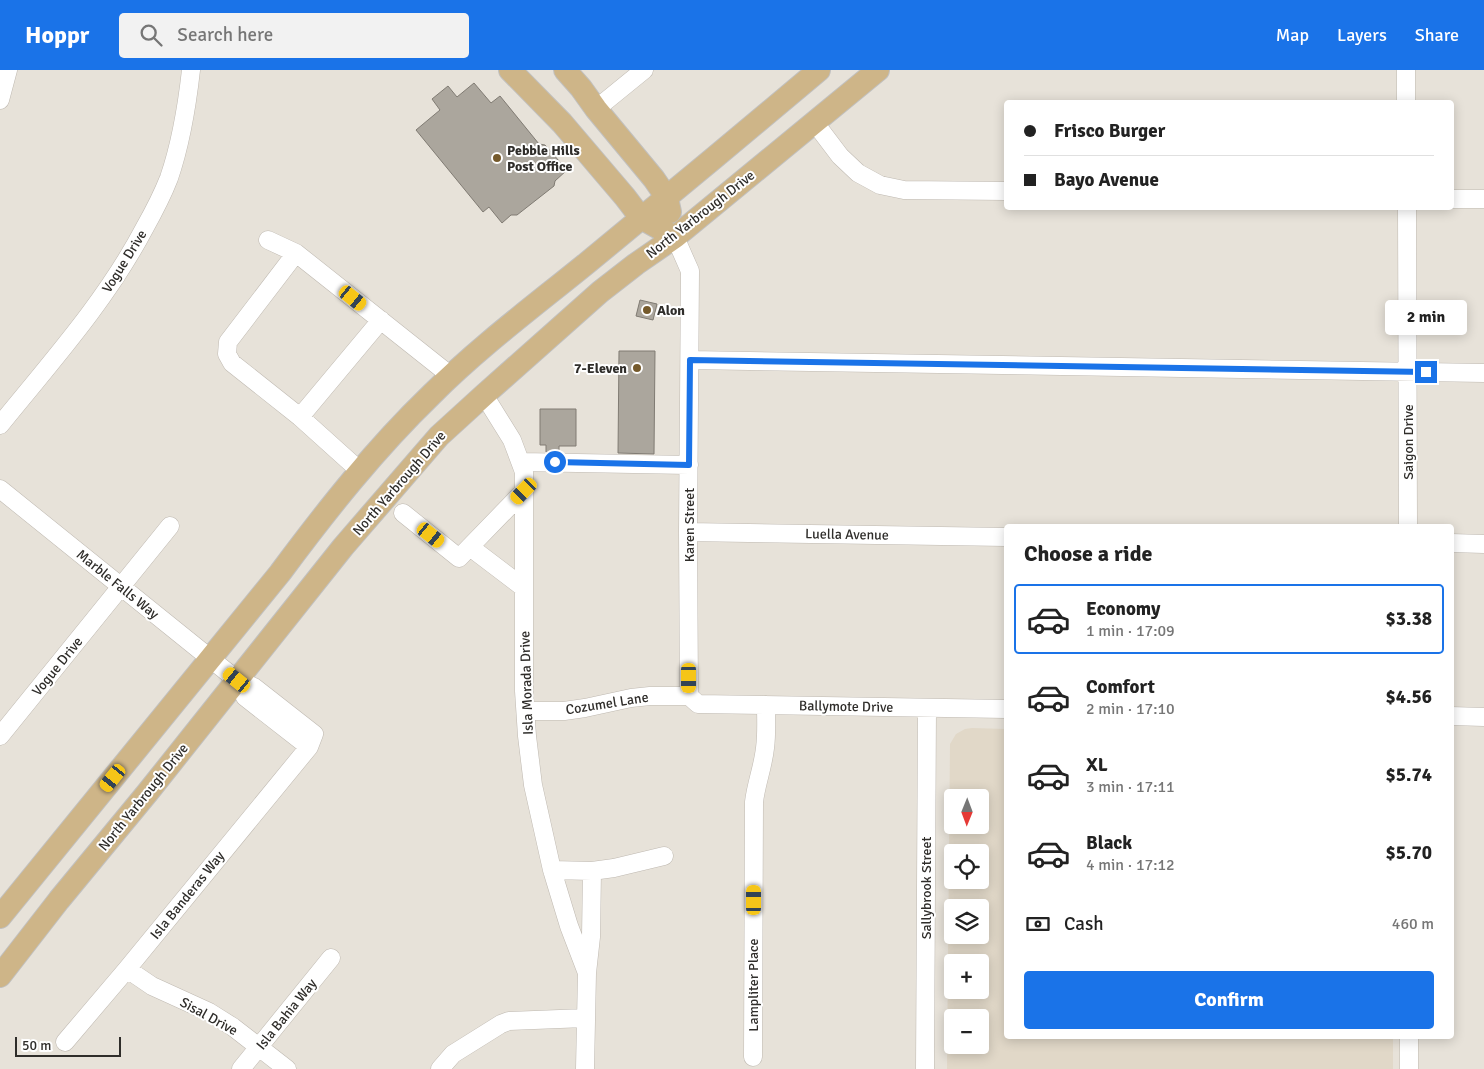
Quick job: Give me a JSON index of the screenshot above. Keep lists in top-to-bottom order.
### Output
{
  "streets": {
    "main road": ["North Yarbrough Drive"],
    "street": [
      "Vogue Drive",
      "Saigon Drive",
      "Karen Street",
      "Luella Avenue",
      "Marble Falls Way",
      "Isla Morada Drive",
      "Cozumel Lane",
      "Ballymote Drive",
      "Sallybrook Street",
      "Isla Banderas Way",
      "Lampliter Place",
      "Isla Bahia Way",
      "Sisal Drive"
    ]
  },
  "crossings": [
    ["North Yarbrough Drive", "Karen Street"],
    ["North Yarbrough Drive", "Marble Falls Way"],
    ["North Yarbrough Drive", "Isla Morada Drive"],
    ["North Yarbrough Drive", "Isla Banderas Way"],
    ["Vogue Drive", "Marble Falls Way"],
    ["Karen Street", "Luella Avenue"],
    ["Karen Street", "Cozumel Lane"],
    ["Karen Street", "Ballymote Drive"],
    ["Marble Falls Way", "Isla Banderas Way"],
    ["Isla Morada Drive", "Cozumel Lane"],
    ["Cozumel Lane", "Ballymote Drive"],
    ["Ballymote Drive", "Sallybrook Street"],
    ["Ballymote Drive", "Lampliter Place"],
    ["Isla Banderas Way", "Sisal Drive"],
    ["Isla Bahia Way", "Sisal Drive"]
  ],
  "places": ["Pebble Hills Post Office", "Alon", "7-Eleven"],
  "scale_bar": "50 m",
  "north": "bottom",
  "page": {
    "header": "Hoppr",
    "search": "Search here",
    "nav": ["Map", "Layers", "Share"],
    "banner": ["Frisco Burger", "Bayo Avenue"],
    "bubble": "2 min",
    "heading": "Choose a ride",
    "list": [
      {
        "name": "Economy",
        "note": "1 min · 17:09",
        "value": "$3.38"
      },
      {
        "name": "Comfort",
        "note": "2 min · 17:10",
        "value": "$4.56"
      },
      {
        "name": "XL",
        "note": "3 min · 17:11",
        "value": "$5.74"
      },
      {
        "name": "Black",
        "note": "4 min · 17:12",
        "value": "$5.70"
      }
    ],
    "map_buttons": ["+", "−"],
    "pay": ["Cash", "460 m"],
    "buttons": "Confirm",
    "scale": "50 m"
  }
}
